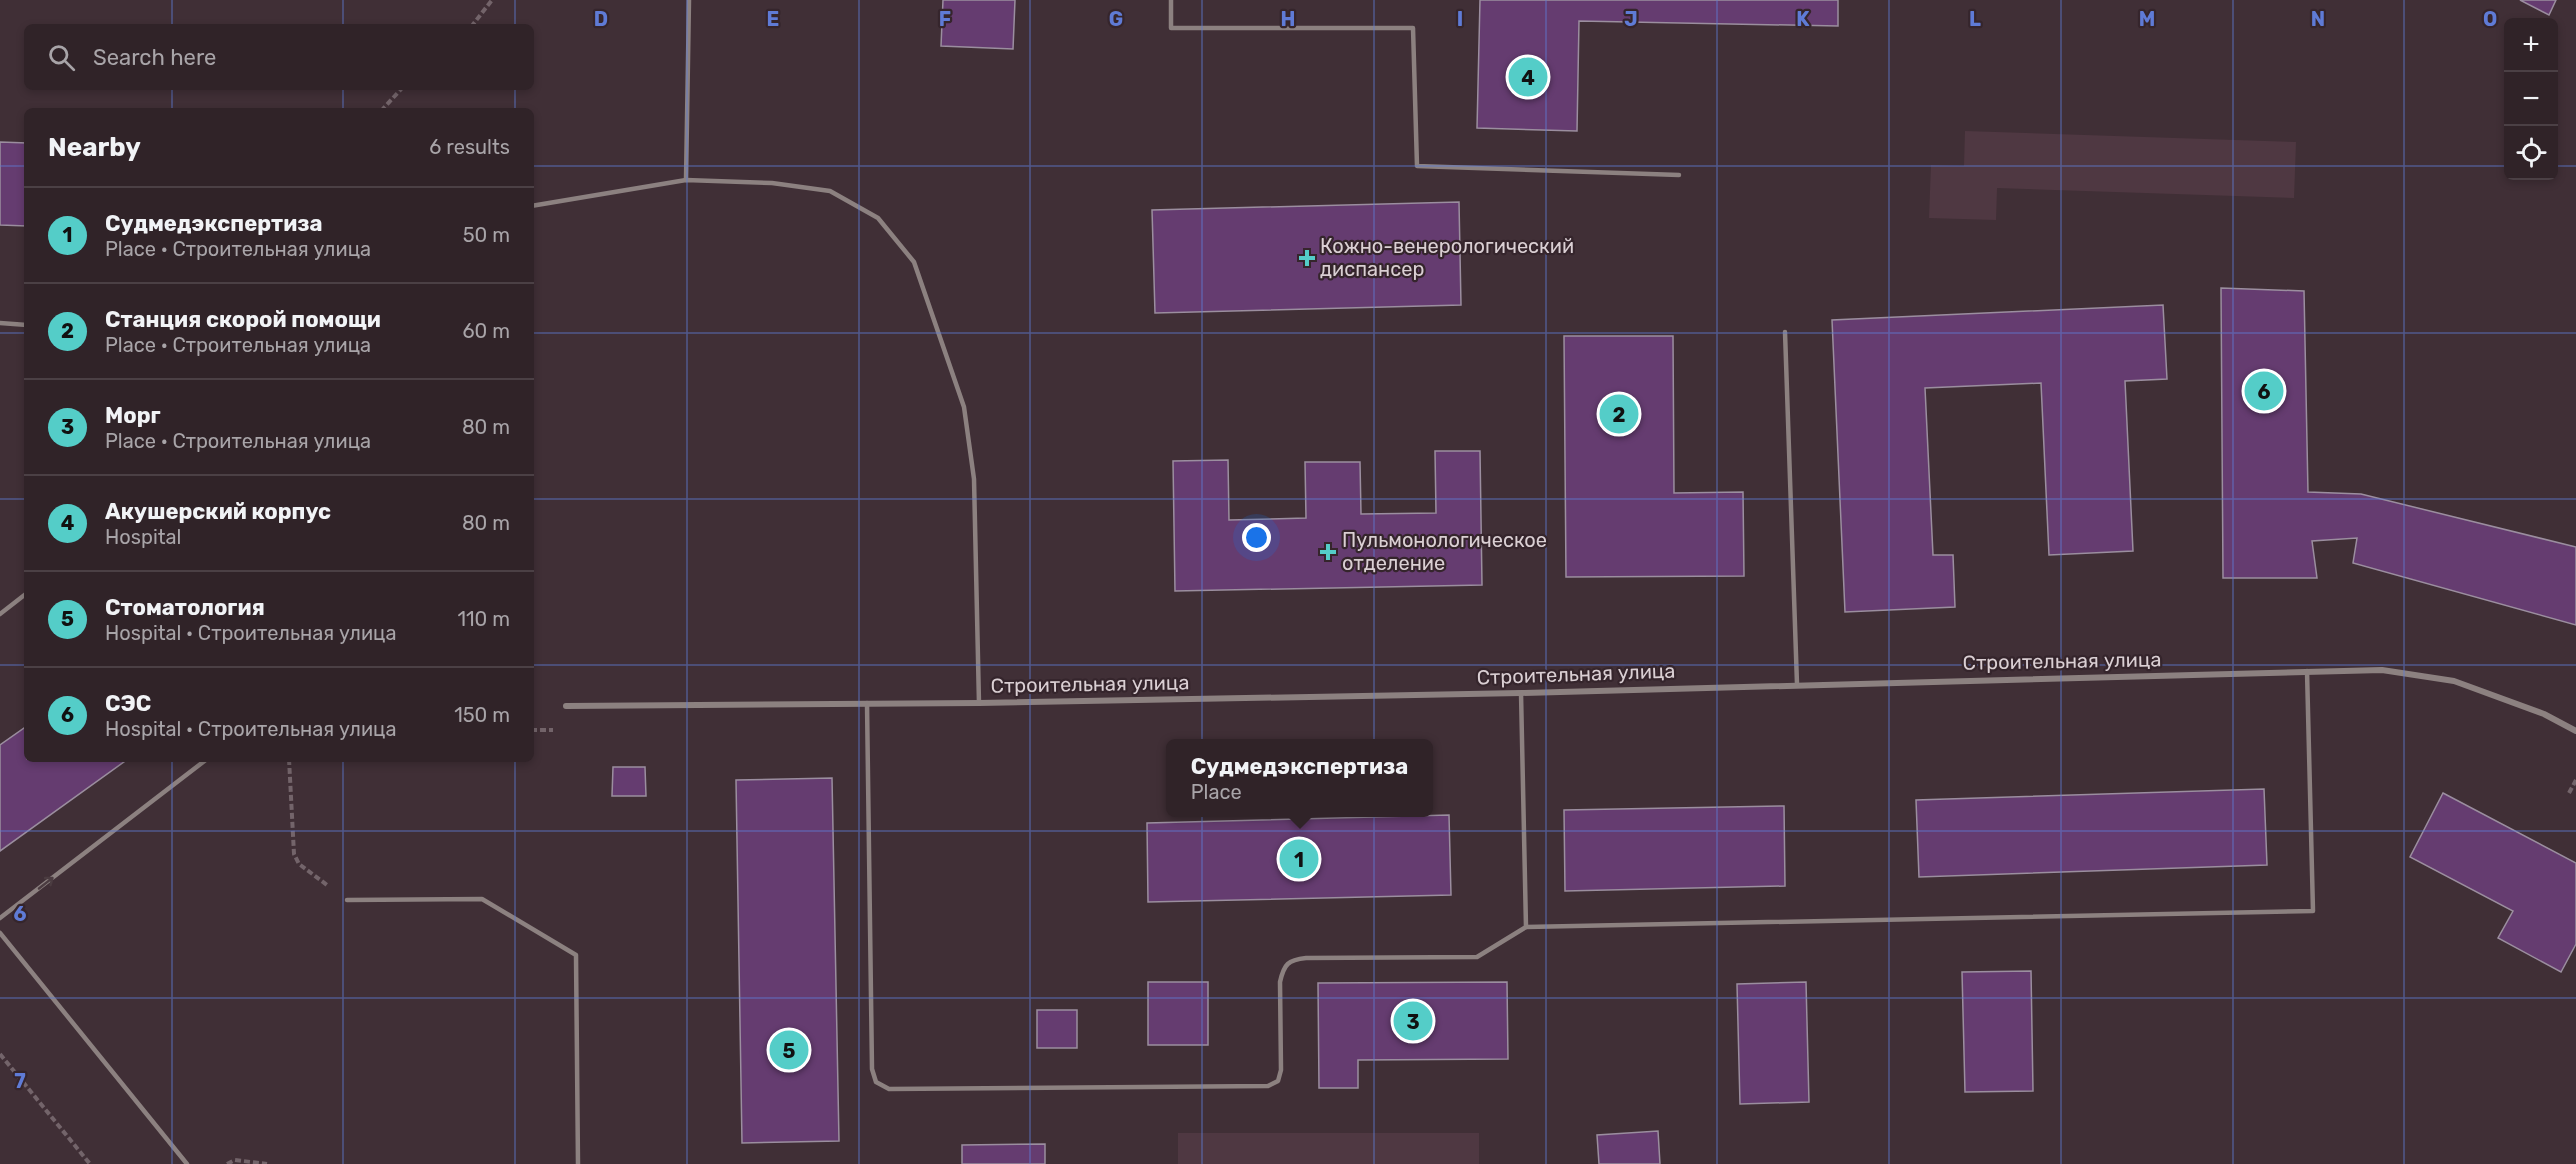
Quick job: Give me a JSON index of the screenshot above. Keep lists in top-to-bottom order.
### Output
{
  "streets": {
    "street": ["Строительная улица"]
  },
  "places": {
    "health": ["Кожно-венерологический диспансер", "Пульмонологическое отделение"]
  },
  "page": {
    "map_buttons": ["+", "−"],
    "search": "Search here",
    "pins": [
      "4",
      "6",
      "2",
      "1",
      "3",
      "5"
    ],
    "heading": ["Nearby", "6 results"],
    "list": [
      {
        "mark": "1",
        "name": "Судмедэкспертиза",
        "note": "Place · Строительная улица",
        "value": "50 m"
      },
      {
        "mark": "2",
        "name": "Станция скорой помощи",
        "note": "Place · Строительная улица",
        "value": "60 m"
      },
      {
        "mark": "3",
        "name": "Морг",
        "note": "Place · Строительная улица",
        "value": "80 m"
      },
      {
        "mark": "4",
        "name": "Акушерский корпус",
        "note": "Hospital",
        "value": "80 m"
      },
      {
        "mark": "5",
        "name": "Стоматология",
        "note": "Hospital · Строительная улица",
        "value": "110 m"
      },
      {
        "mark": "6",
        "name": "СЭС",
        "note": "Hospital · Строительная улица",
        "value": "150 m"
      }
    ],
    "popup": ["Судмедэкспертиза", "Place"]
  },
  "grid": {
    "columns": [
      "D",
      "E",
      "F",
      "G",
      "H",
      "I",
      "J",
      "K",
      "L",
      "M",
      "N",
      "O"
    ],
    "rows": ["6", "7"]
  }
}
